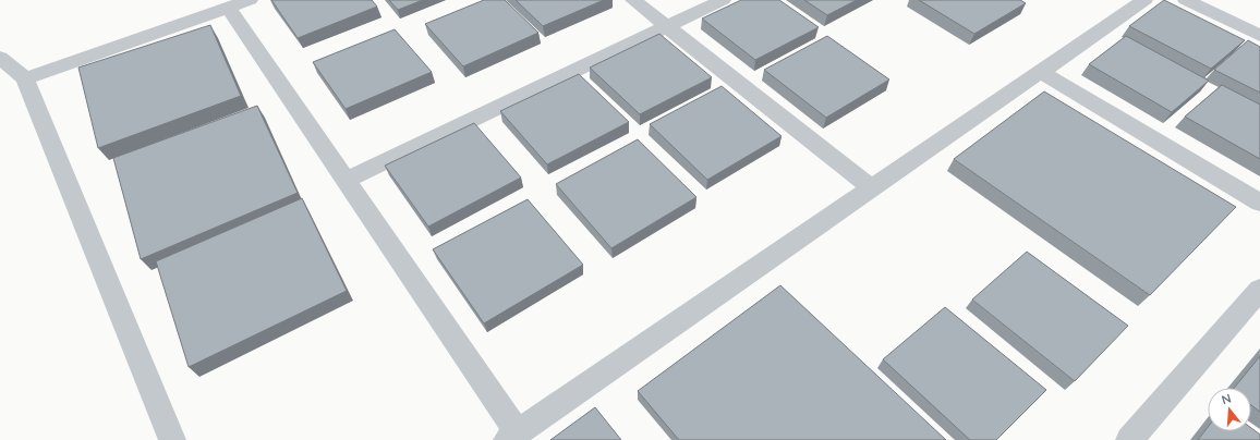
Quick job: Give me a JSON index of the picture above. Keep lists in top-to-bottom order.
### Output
{
  "north": "top"
}
